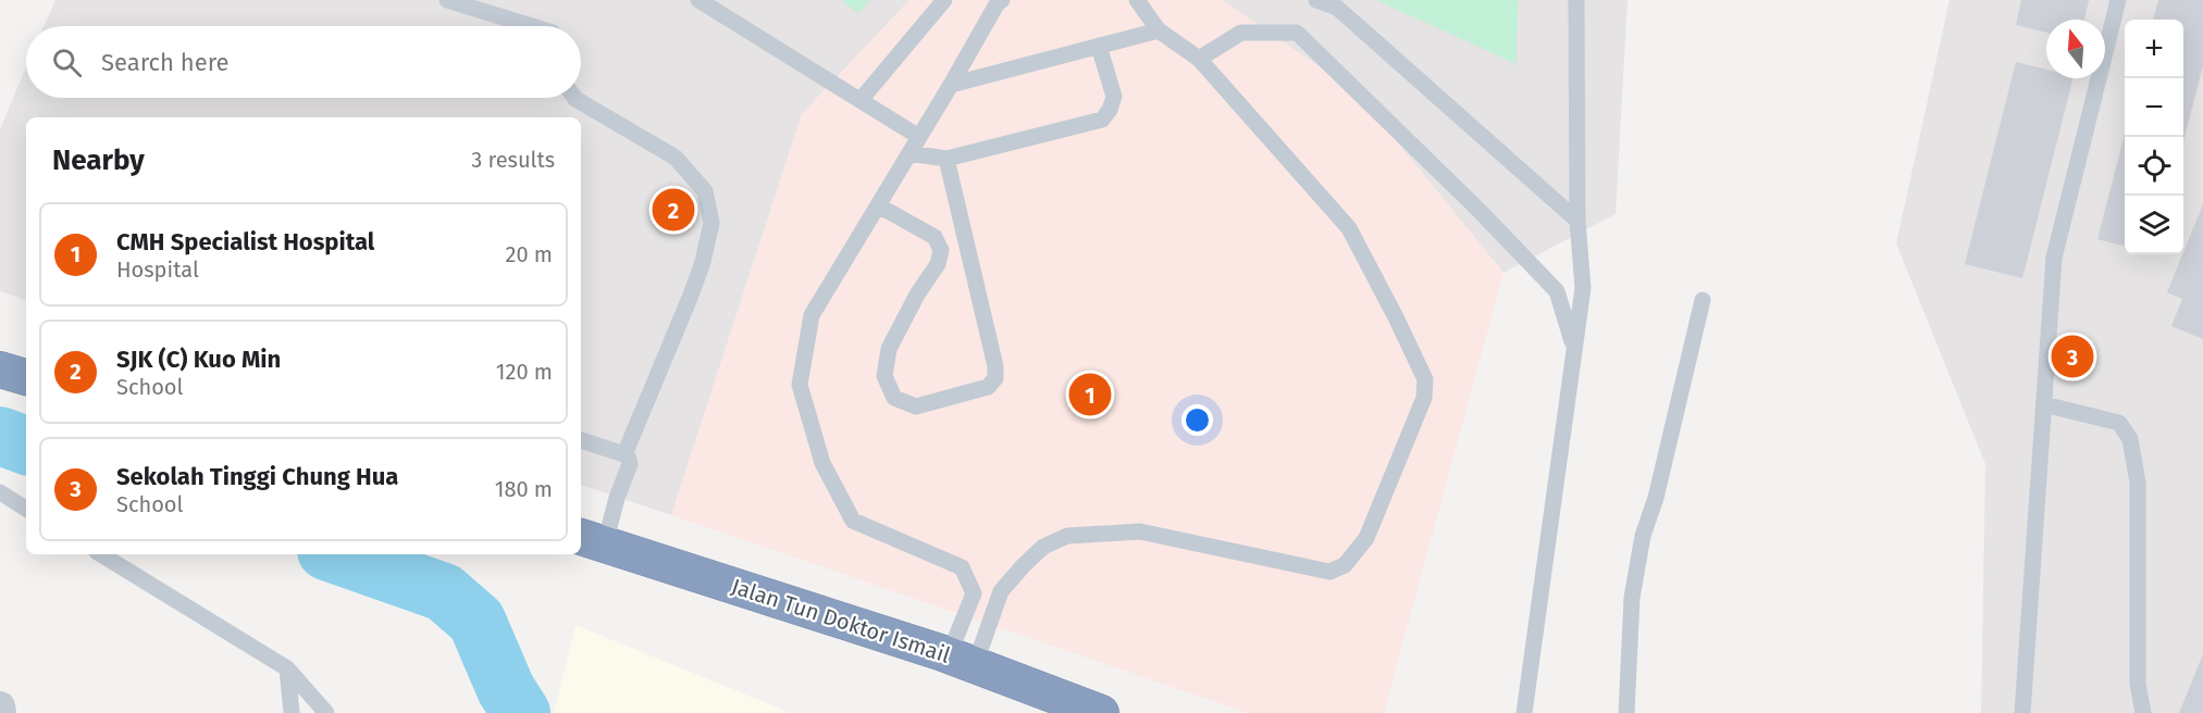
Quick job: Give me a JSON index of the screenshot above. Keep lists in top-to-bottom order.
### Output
{
  "streets": {
    "highway": ["Jalan Tun Doktor Ismail"]
  },
  "north": "top",
  "page": {
    "map_buttons": ["+", "−"],
    "search": "Search here",
    "heading": ["Nearby", "3 results"],
    "pins": ["2", "3", "1"],
    "list": [
      {
        "mark": "1",
        "name": "CMH Specialist Hospital",
        "note": "Hospital",
        "value": "20 m"
      },
      {
        "mark": "2",
        "name": "SJK (C) Kuo Min",
        "note": "School",
        "value": "120 m"
      },
      {
        "mark": "3",
        "name": "Sekolah Tinggi Chung Hua",
        "note": "School",
        "value": "180 m"
      }
    ]
  }
}
